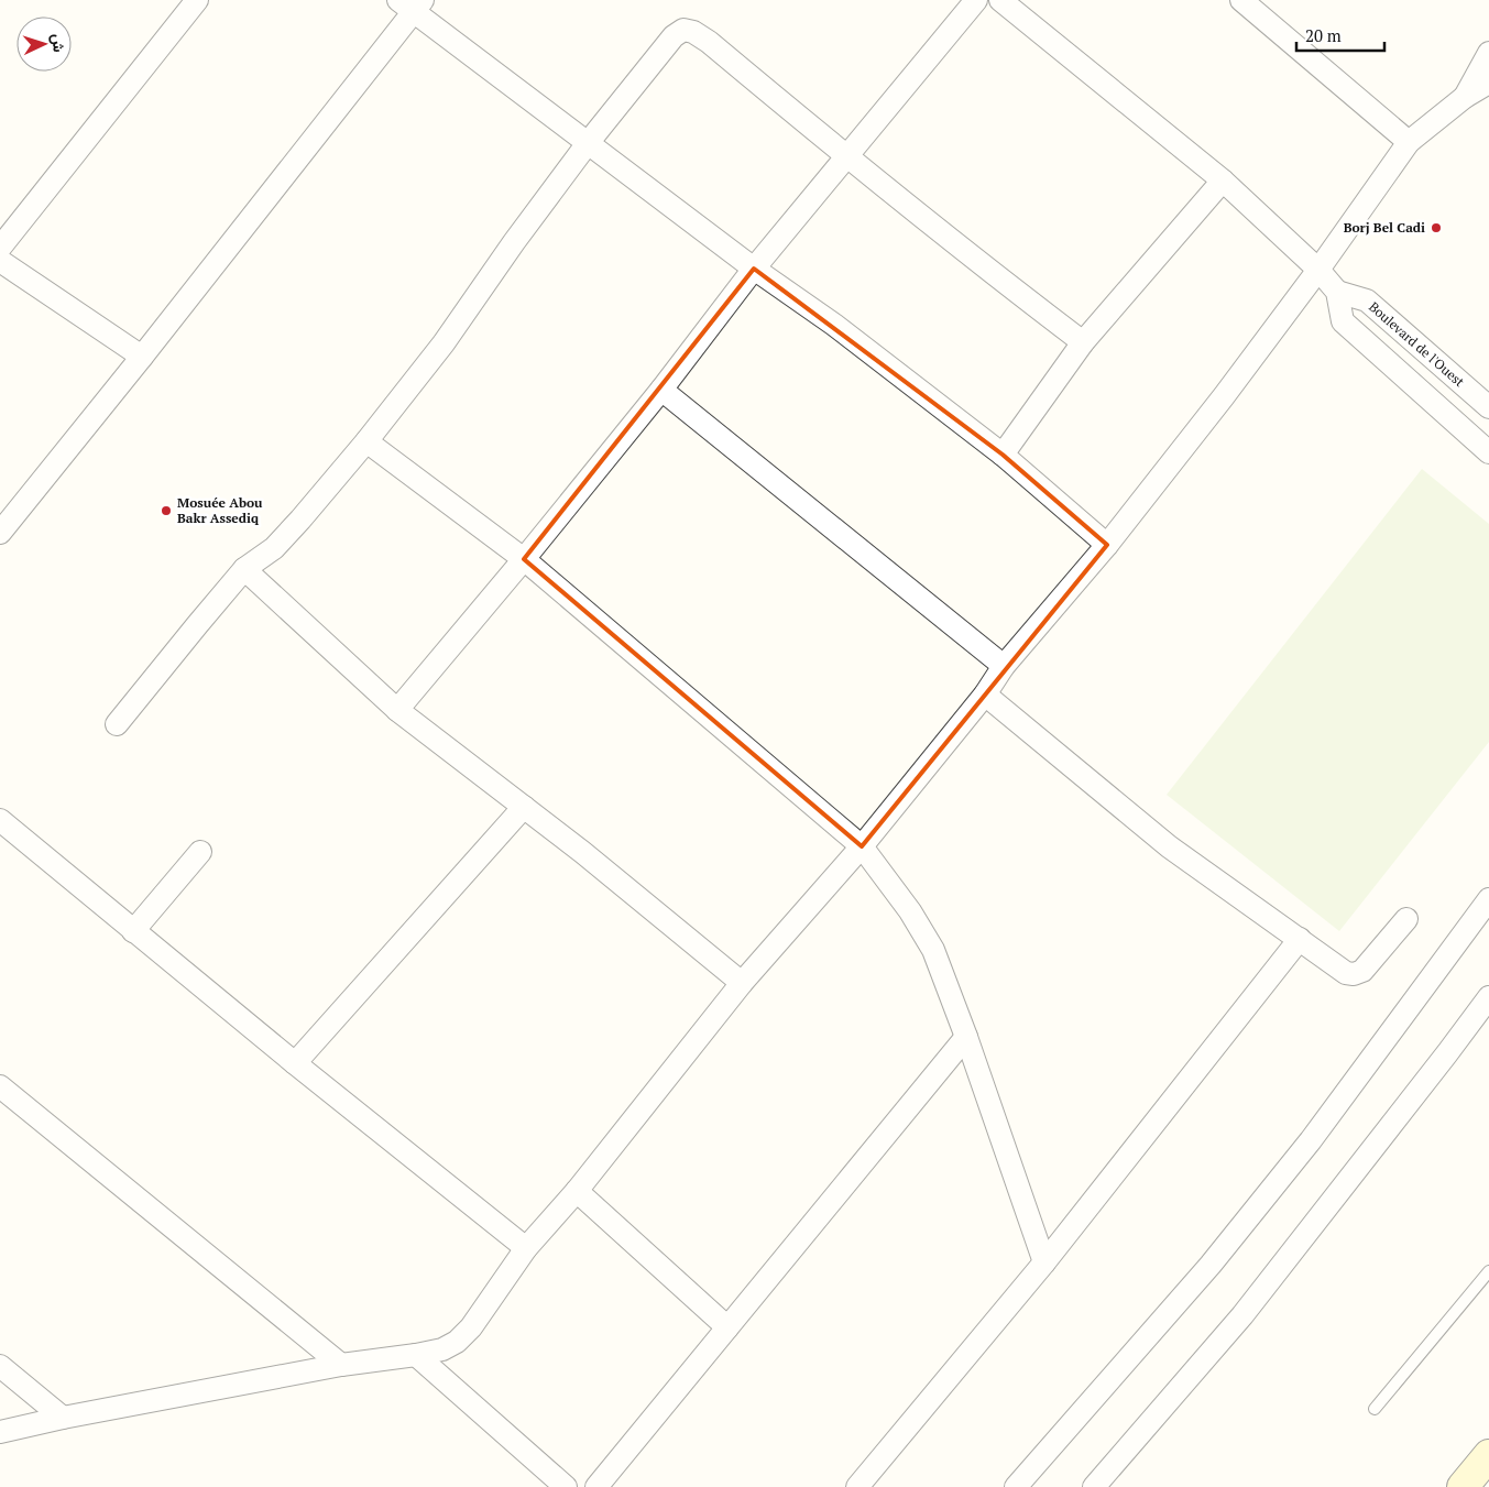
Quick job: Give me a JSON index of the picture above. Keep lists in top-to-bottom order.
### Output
{
  "streets": {
    "street": ["Boulevard de l'Ouest"]
  },
  "places": ["Borj Bel Cadi", "Mosuée Abou Bakr Assediq"],
  "scale_bar": "20 m",
  "north": "right"
}
